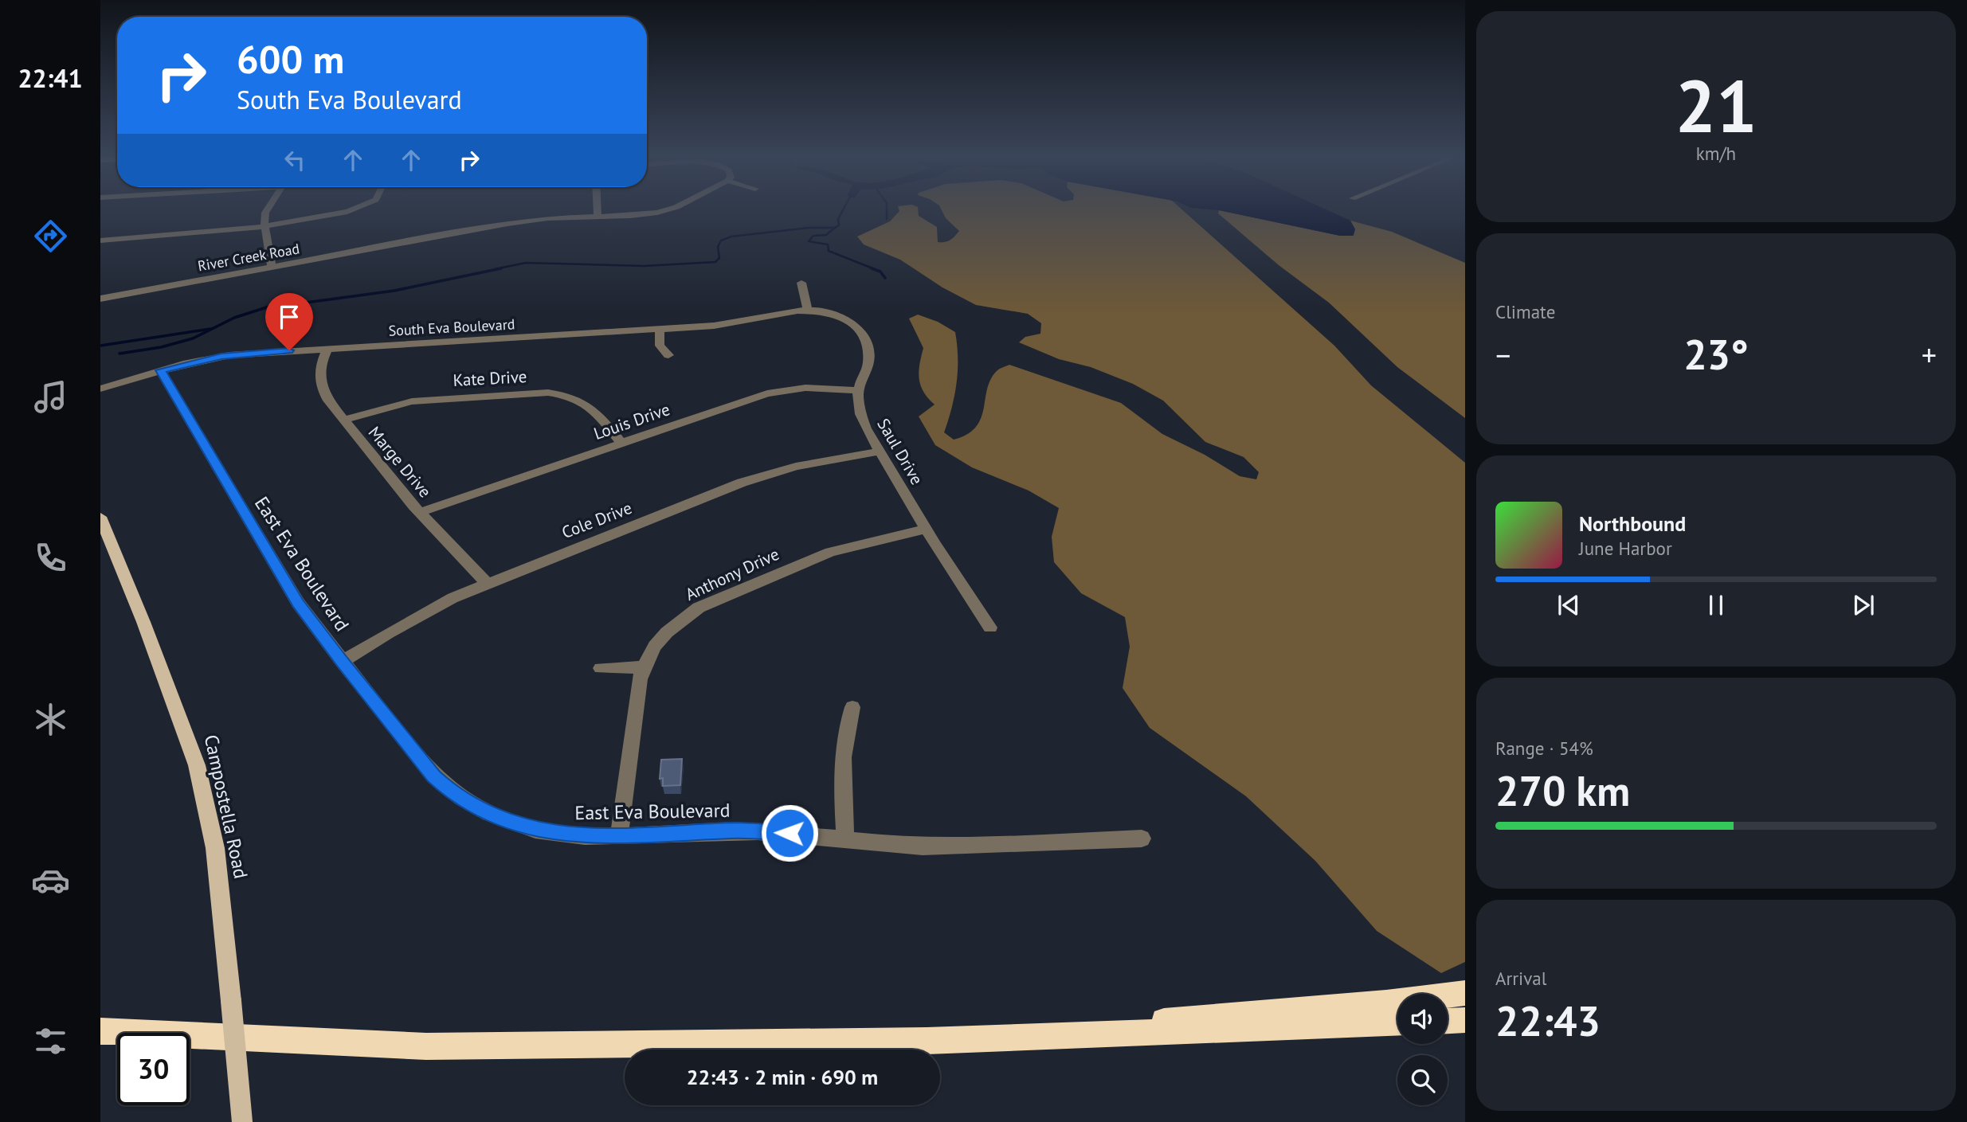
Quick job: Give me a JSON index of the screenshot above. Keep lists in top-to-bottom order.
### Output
{
  "streets": {
    "main road": ["Campostella Road"],
    "street": [
      "River Creek Road",
      "South Eva Boulevard",
      "Kate Drive",
      "Louis Drive",
      "Saul Drive",
      "Marge Drive",
      "Cole Drive",
      "East Eva Boulevard",
      "Anthony Drive"
    ]
  },
  "crossings": [
    ["South Eva Boulevard", "Marge Drive"],
    ["South Eva Boulevard", "East Eva Boulevard"],
    ["Kate Drive", "Louis Drive"],
    ["Kate Drive", "Marge Drive"],
    ["Louis Drive", "Saul Drive"],
    ["Louis Drive", "Marge Drive"],
    ["Saul Drive", "Cole Drive"],
    ["Saul Drive", "Anthony Drive"],
    ["Marge Drive", "Cole Drive"],
    ["Cole Drive", "East Eva Boulevard"],
    ["East Eva Boulevard", "Anthony Drive"]
  ],
  "page": {
    "tabs": "22:41",
    "tile": [
      ["21", "km/h"],
      "Climate",
      ["Range · 54%", "270 km"],
      ["Arrival", "22:43"]
    ],
    "turn": ["600 m", "South Eva Boulevard"],
    "heat": ["−", "23°", "+"],
    "song": ["Northbound", "June Harbor"],
    "limit": "30",
    "trip": "22:43 · 2 min · 690 m"
  }
}
